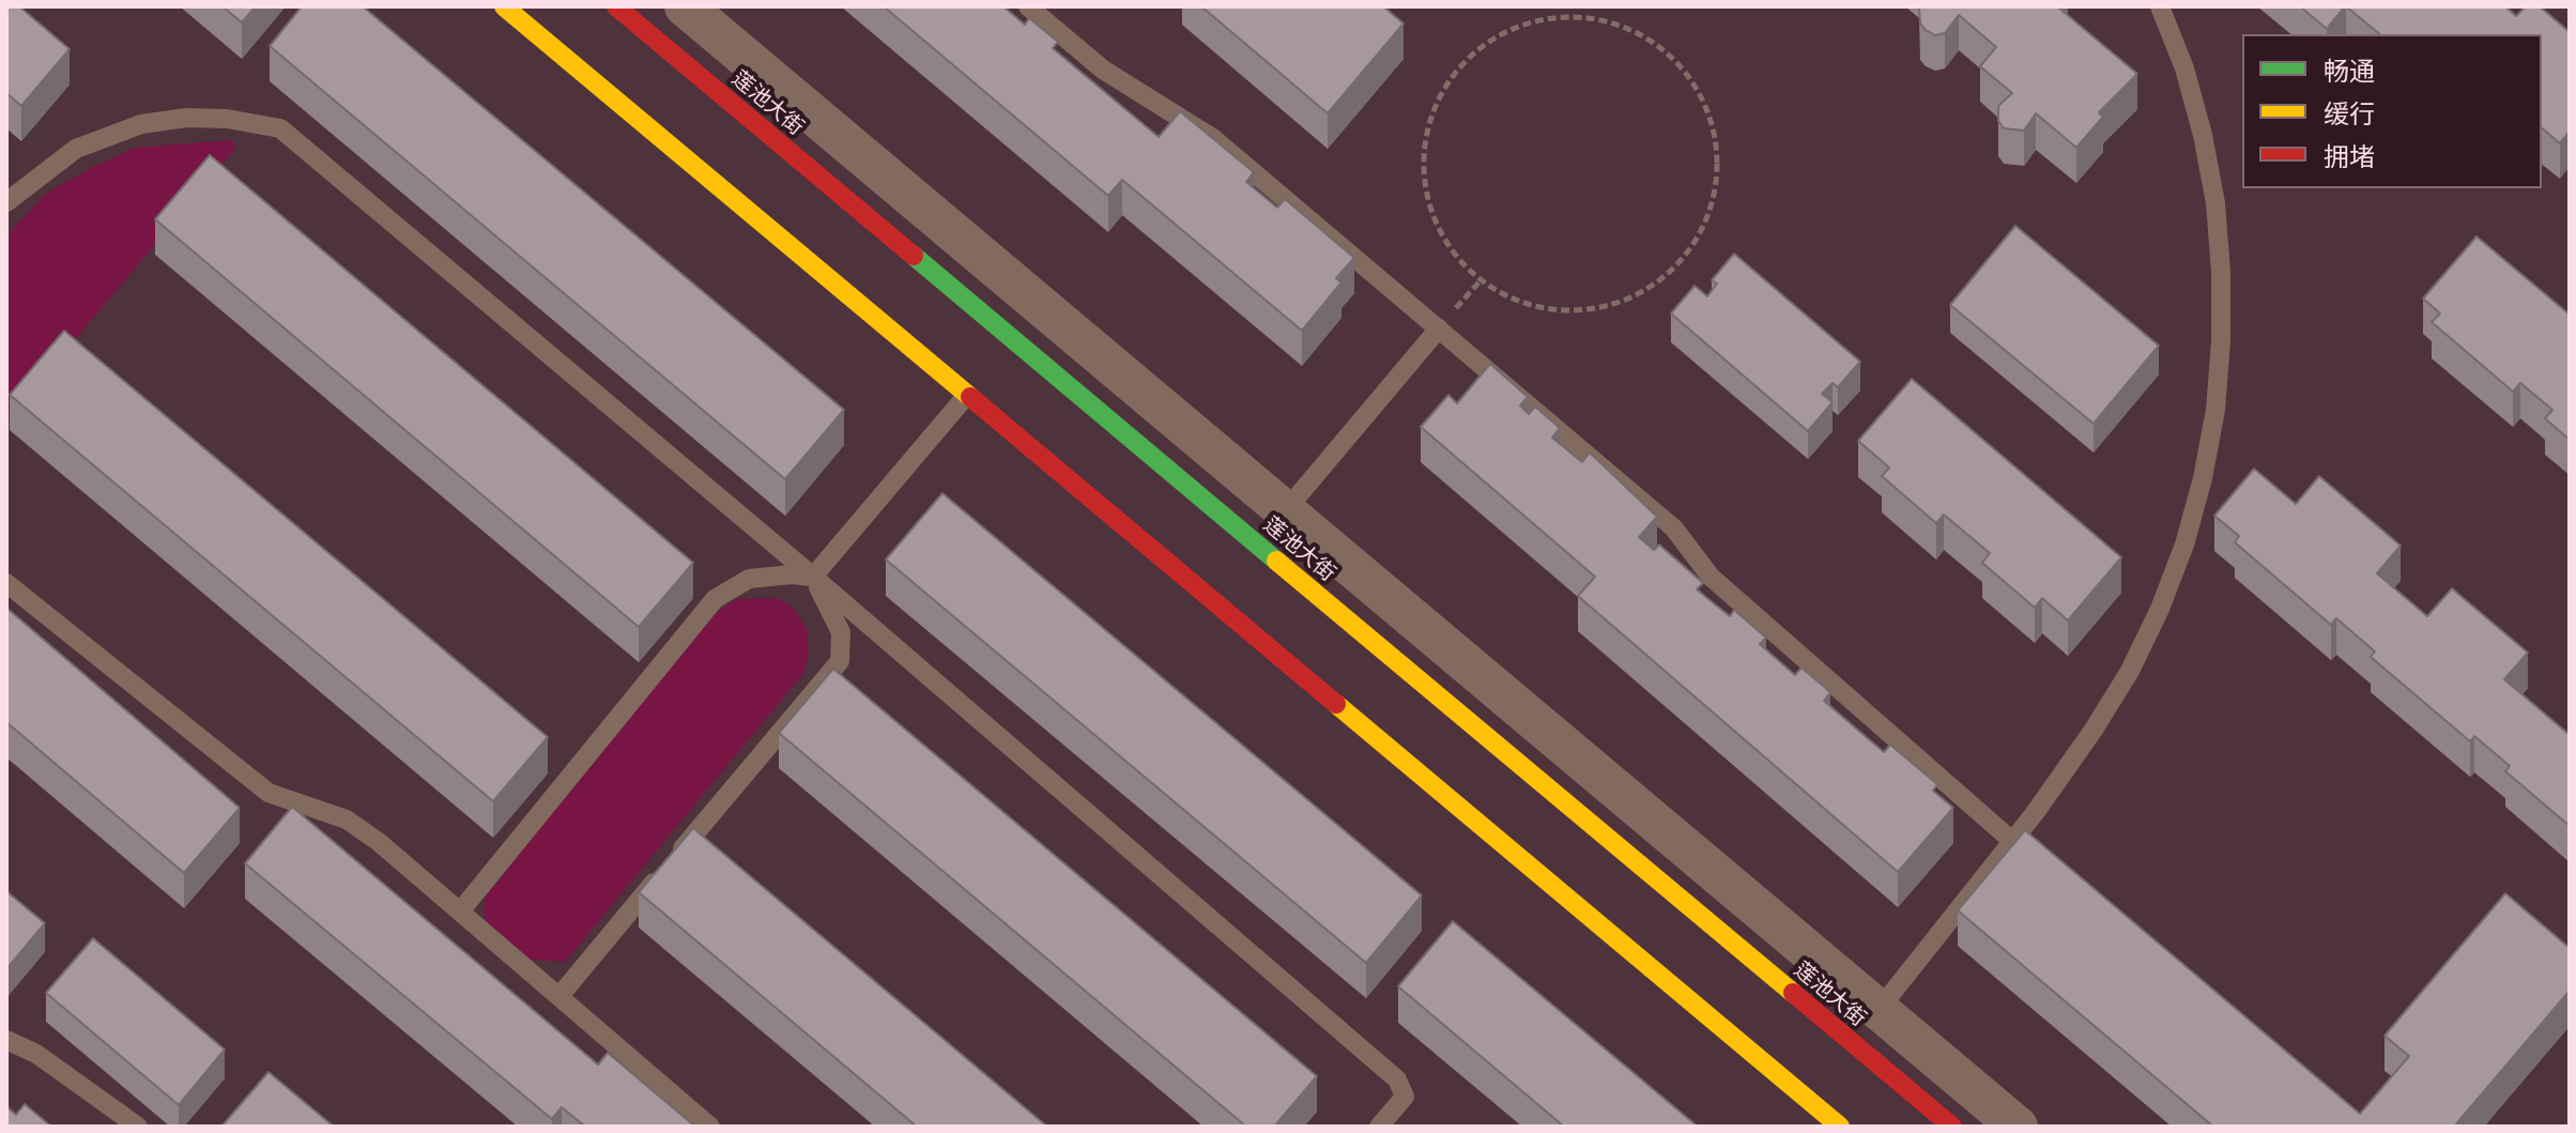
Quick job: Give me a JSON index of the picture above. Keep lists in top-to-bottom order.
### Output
{
  "streets": {
    "main road": ["莲池大街"]
  },
  "legend": ["畅通", "缓行", "拥堵"]
}
